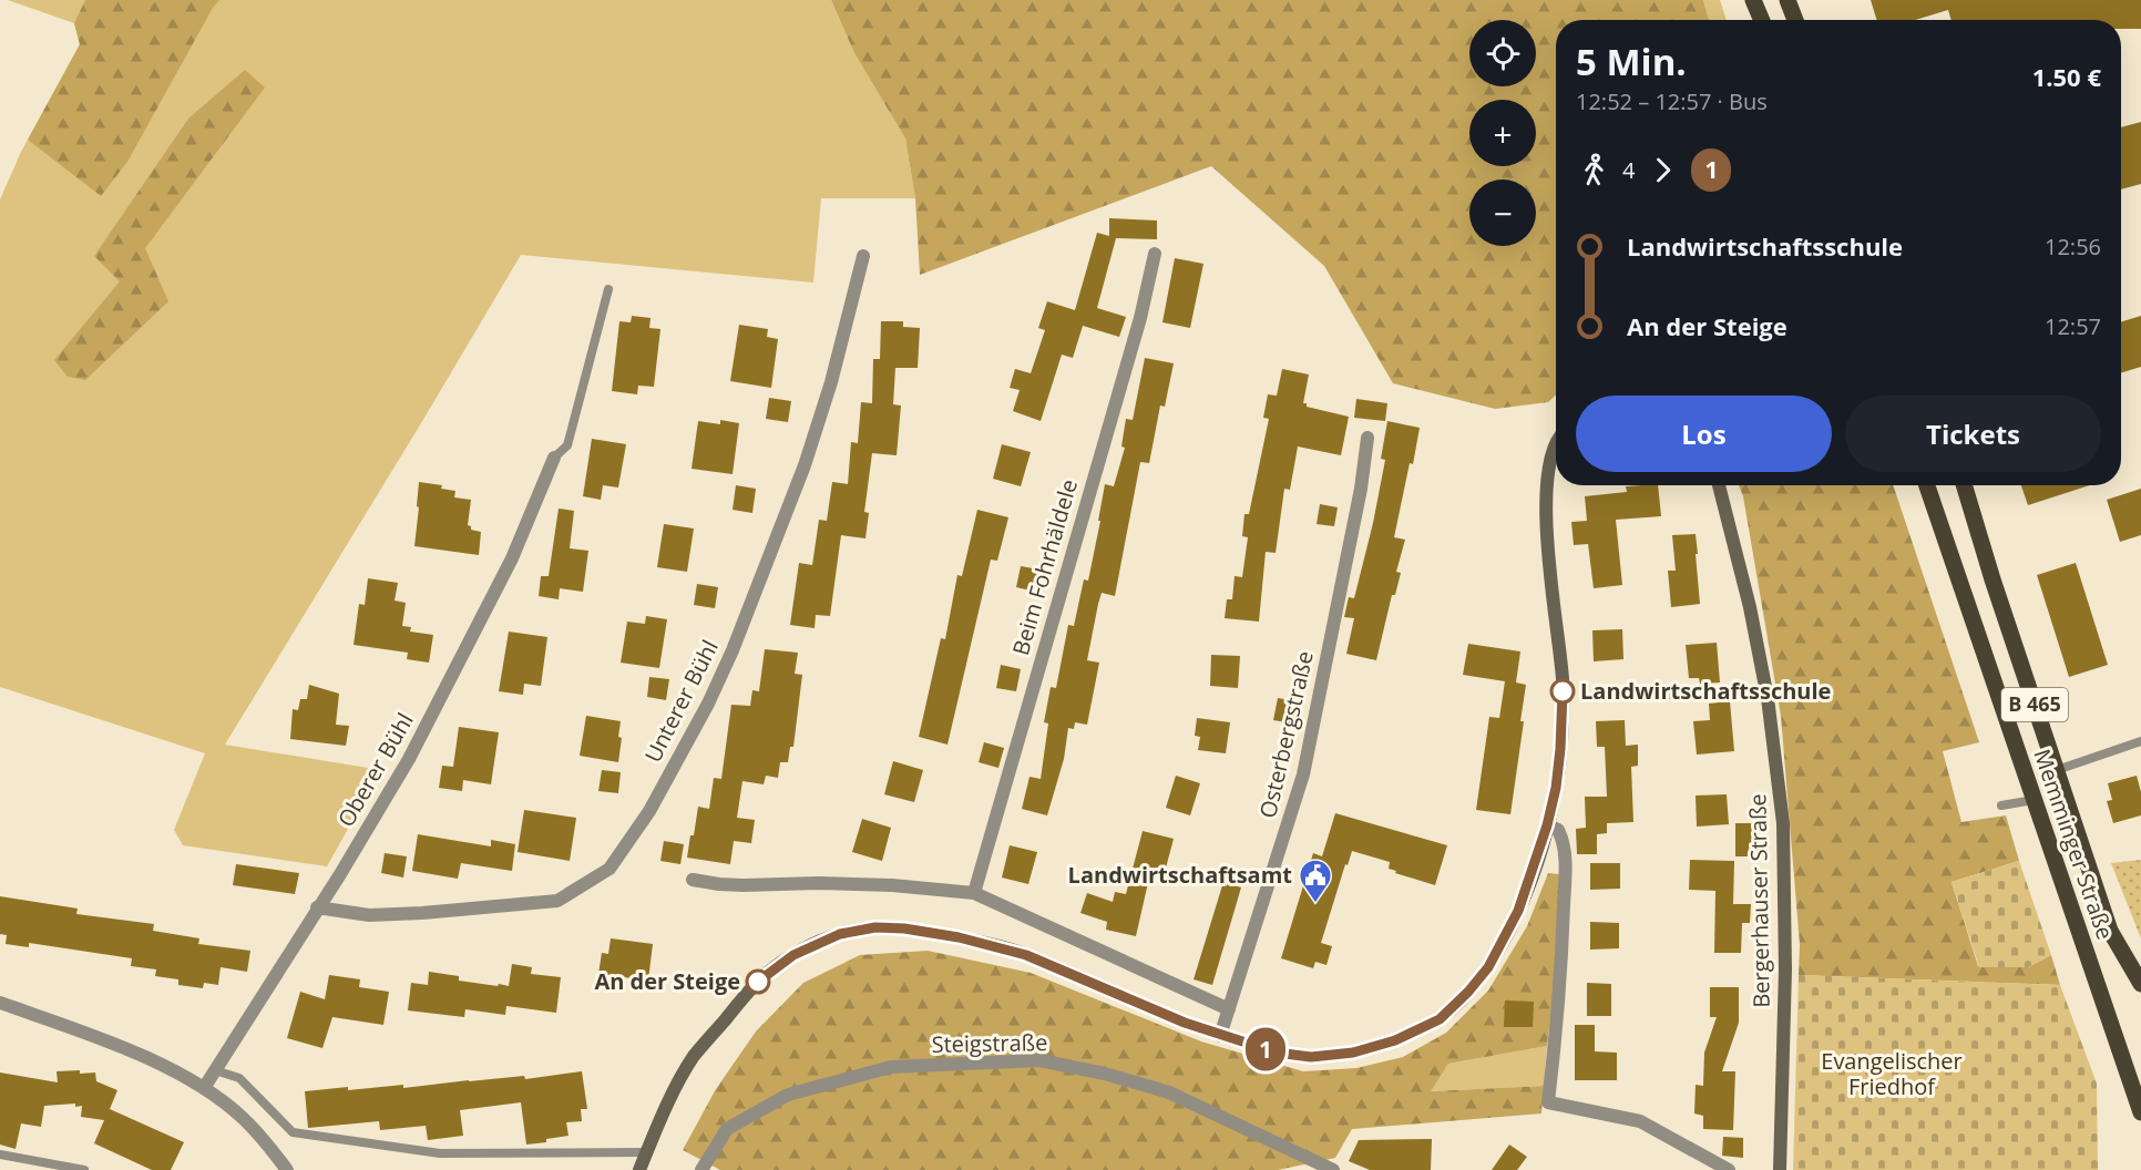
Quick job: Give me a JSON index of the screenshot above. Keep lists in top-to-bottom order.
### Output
{
  "streets": {
    "main road": ["B 465", "Memminger Straße", "Bergerhauser Straße"],
    "street": [
      "Beim Fohrhäldele",
      "Unterer Bühl",
      "Osterbergstraße",
      "Oberer Bühl",
      "Steigstraße"
    ]
  },
  "crossings": [
    ["Unterer Bühl", "Oberer Bühl"]
  ],
  "parks": ["Evangelischer Friedhof"],
  "places": {
    "other": ["Landwirtschaftsschule", "An der Steige"],
    "public building": ["Landwirtschaftsamt"]
  },
  "lines": ["bus line 1"],
  "page": {
    "on_map": "1",
    "map_buttons": ["+", "−"],
    "heading": ["5 Min.", "12:52 – 12:57 · Bus", "1.50 €"],
    "legs": ["4", "1"],
    "list": [
      {
        "name": "Landwirtschaftsschule",
        "value": "12:56"
      },
      {
        "name": "An der Steige",
        "value": "12:57"
      }
    ],
    "buttons": ["Los", "Tickets"]
  }
}
